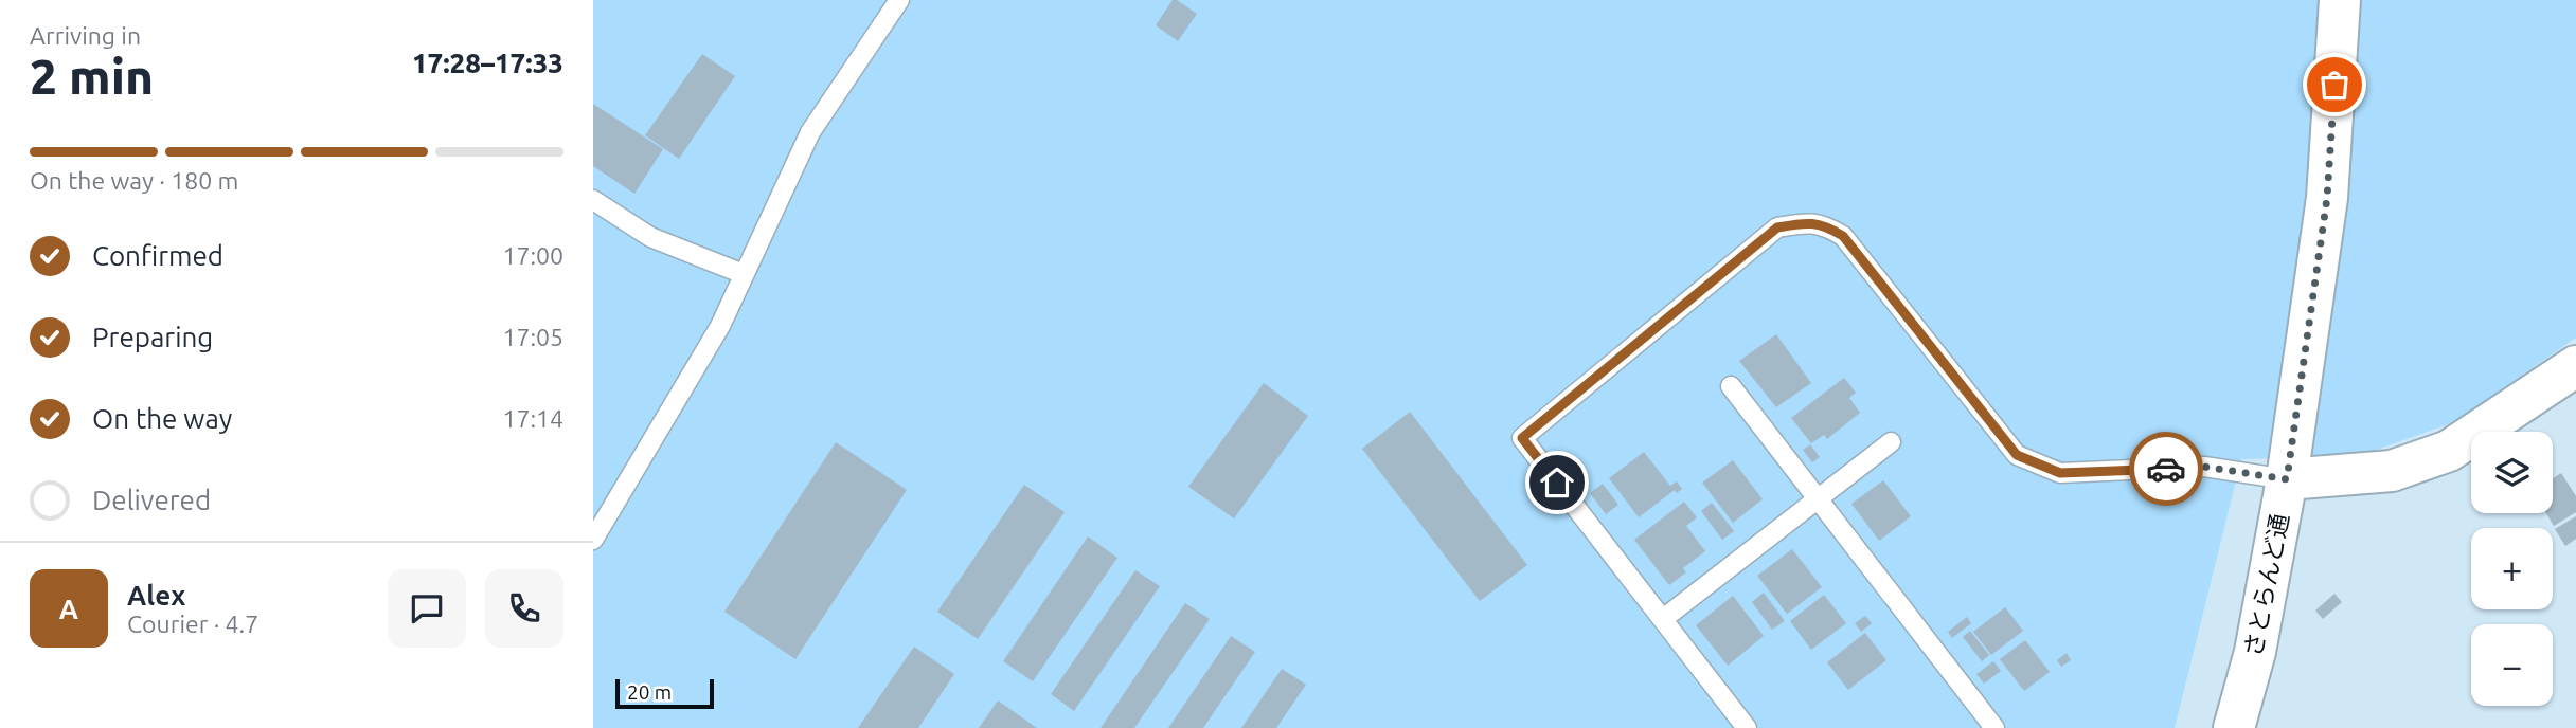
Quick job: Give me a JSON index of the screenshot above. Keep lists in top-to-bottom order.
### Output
{
  "streets": {
    "street": ["さとらんど通"]
  },
  "scale_bar": "20 m",
  "page": {
    "heading": ["2 min", "Arriving in", "17:28–17:33"],
    "panel": ["Alex", "Courier · 4.7"],
    "bar": "On the way · 180 m",
    "list": [
      ["Confirmed", "17:00"],
      ["Preparing", "17:05"],
      ["On the way", "17:14"],
      "Delivered"
    ],
    "map_buttons": ["+", "−"],
    "round": "A",
    "scale": "20 m"
  }
}
